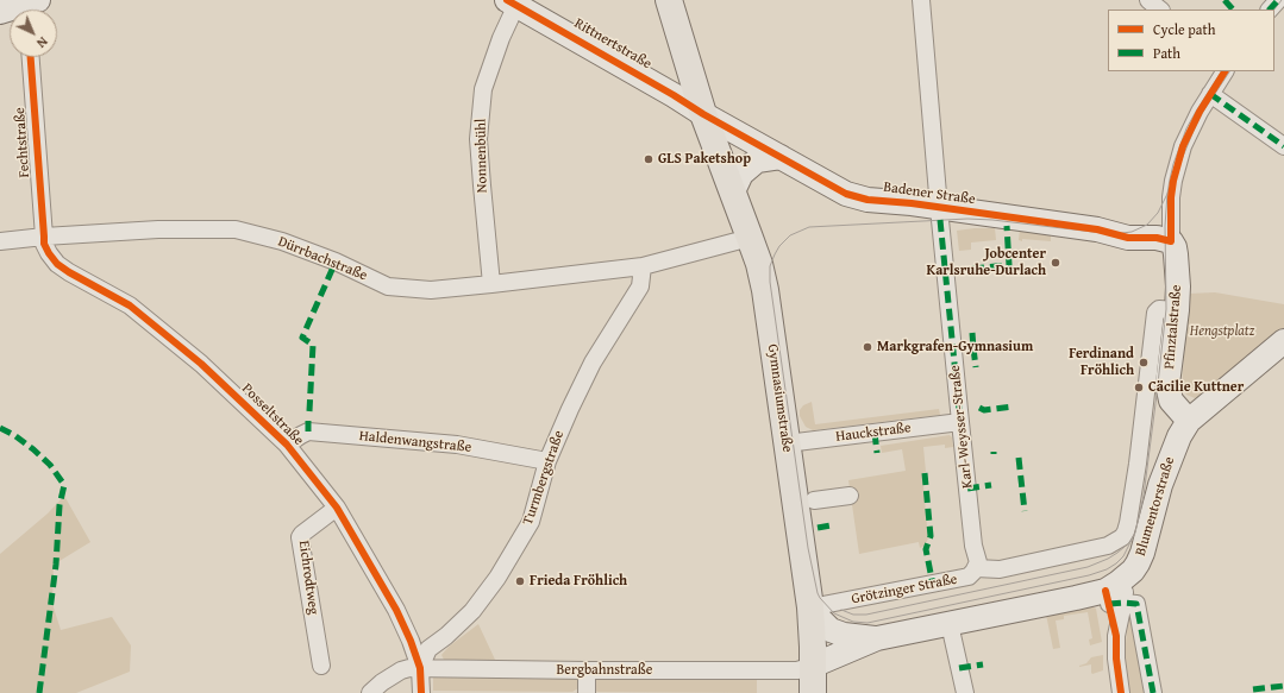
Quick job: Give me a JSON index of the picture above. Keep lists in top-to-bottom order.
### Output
{
  "streets": {
    "main road": [
      "Rittnertstraße",
      "Badener Straße",
      "Pfinztalstraße",
      "Gymnasiumstraße",
      "Blumentorstraße"
    ],
    "street": [
      "Fechtstraße",
      "Nonnenbühl",
      "Dürrbachstraße",
      "Posseltstraße",
      "Karl-Weysser-Straße",
      "Hauckstraße",
      "Haldenwangstraße",
      "Turmbergstraße",
      "Eichrodtweg",
      "Grötzinger Straße",
      "Bergbahnstraße"
    ]
  },
  "crossings": [
    ["Rittnertstraße", "Nonnenbühl"],
    ["Rittnertstraße", "Badener Straße"],
    ["Rittnertstraße", "Gymnasiumstraße"],
    ["Fechtstraße", "Dürrbachstraße"],
    ["Fechtstraße", "Posseltstraße"],
    ["Nonnenbühl", "Dürrbachstraße"],
    ["Badener Straße", "Pfinztalstraße"],
    ["Badener Straße", "Gymnasiumstraße"],
    ["Badener Straße", "Karl-Weysser-Straße"],
    ["Dürrbachstraße", "Posseltstraße"],
    ["Dürrbachstraße", "Turmbergstraße"],
    ["Pfinztalstraße", "Blumentorstraße"],
    ["Pfinztalstraße", "Grötzinger Straße"],
    ["Gymnasiumstraße", "Hauckstraße"],
    ["Gymnasiumstraße", "Grötzinger Straße"],
    ["Gymnasiumstraße", "Bergbahnstraße"],
    ["Posseltstraße", "Haldenwangstraße"],
    ["Posseltstraße", "Turmbergstraße"],
    ["Posseltstraße", "Eichrodtweg"],
    ["Posseltstraße", "Bergbahnstraße"],
    ["Karl-Weysser-Straße", "Hauckstraße"],
    ["Karl-Weysser-Straße", "Grötzinger Straße"],
    ["Haldenwangstraße", "Turmbergstraße"],
    ["Turmbergstraße", "Bergbahnstraße"]
  ],
  "parks": ["Hengstplatz"],
  "places": [
    "GLS Paketshop",
    "Jobcenter Karlsruhe-Durlach",
    "Markgrafen-Gymnasium",
    "Ferdinand Fröhlich",
    "Cäcilie Kuttner",
    "Frieda Fröhlich"
  ],
  "legend": ["Cycle path", "Path"],
  "north": "bottom right"
}
